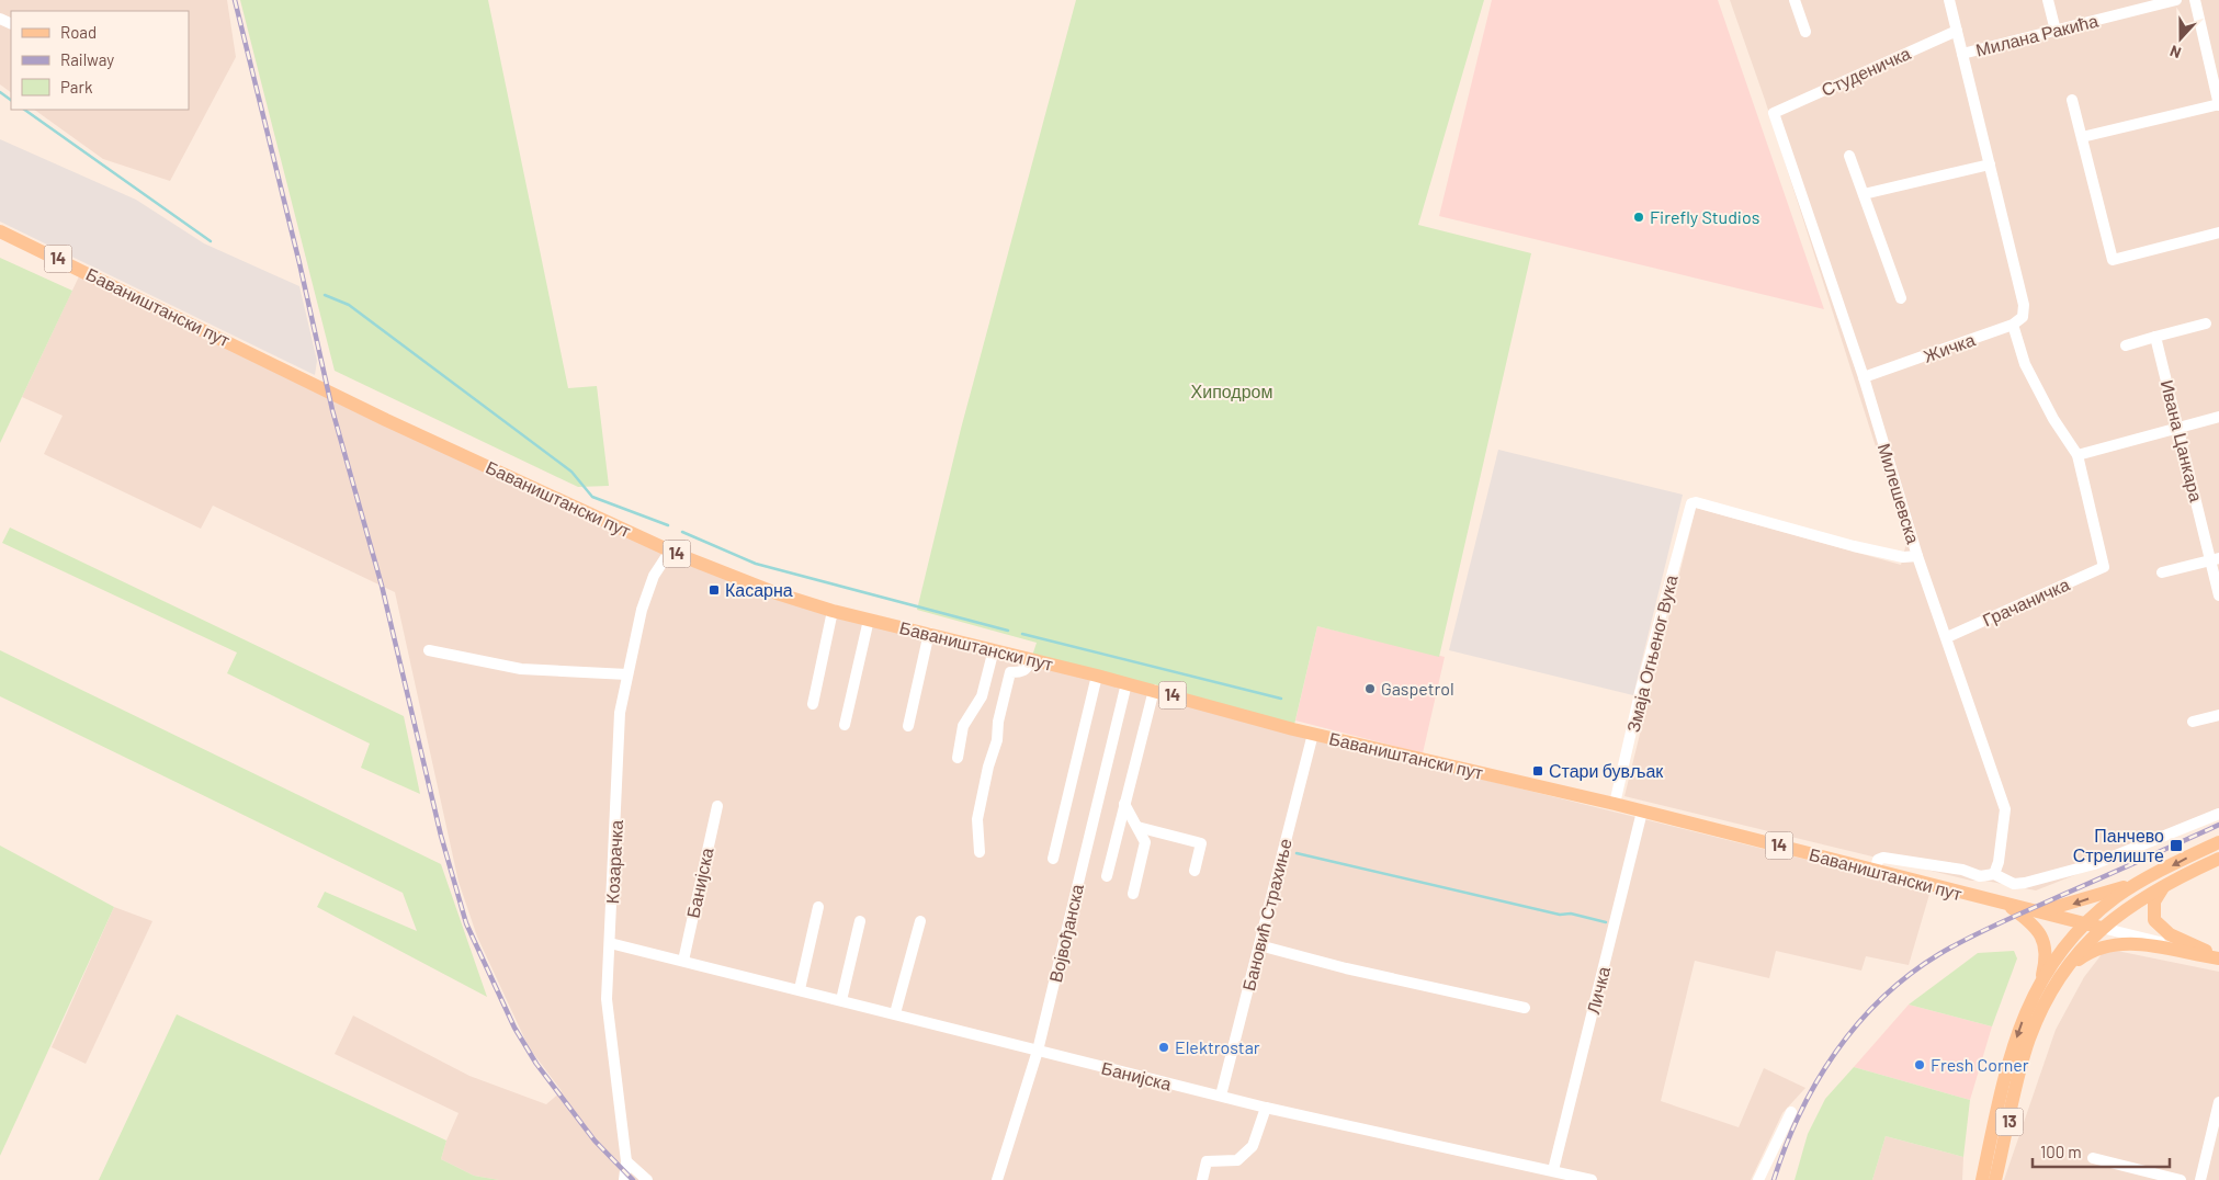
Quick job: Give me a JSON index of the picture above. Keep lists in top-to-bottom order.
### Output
{
  "streets": {
    "main road": ["14", "Баваништански пут", "13"],
    "street": [
      "Милана Ракића",
      "Студеничка",
      "Жичка",
      "Ивана Цанкара",
      "Милешевска",
      "Грачаничка",
      "Змаја Огњеног Вука",
      "Козарачка",
      "Банијска",
      "Бановић Страхиње",
      "Војвођанска",
      "Личка"
    ]
  },
  "crossings": [
    ["Студеничка", "Милешевска"],
    ["14", "Баваништански пут"],
    ["14", "13"],
    ["Баваништански пут", "Змаја Огњеног Вука"],
    ["Баваништански пут", "Козарачка"],
    ["Баваништански пут", "Бановић Страхиње"],
    ["Баваништански пут", "Војвођанска"],
    ["Баваништански пут", "Личка"],
    ["Жичка", "Милешевска"],
    ["Милешевска", "Грачаничка"],
    ["Милешевска", "Змаја Огњеног Вука"],
    ["Козарачка", "Банијска"],
    ["Банијска", "Бановић Страхиње"],
    ["Банијска", "Војвођанска"],
    ["Банијска", "Личка"]
  ],
  "parks": ["Хиподром"],
  "places": {
    "other": [
      "Firefly Studios",
      "Gaspetrol",
      "Elektrostar",
      "Fresh Corner"
    ],
    "transit": ["Касарна", "Стари бувљак", "Панчево Стрелиште"]
  },
  "legend": ["Road", "Railway", "Park"],
  "scale_bar": "100 m",
  "north": "bottom"
}
